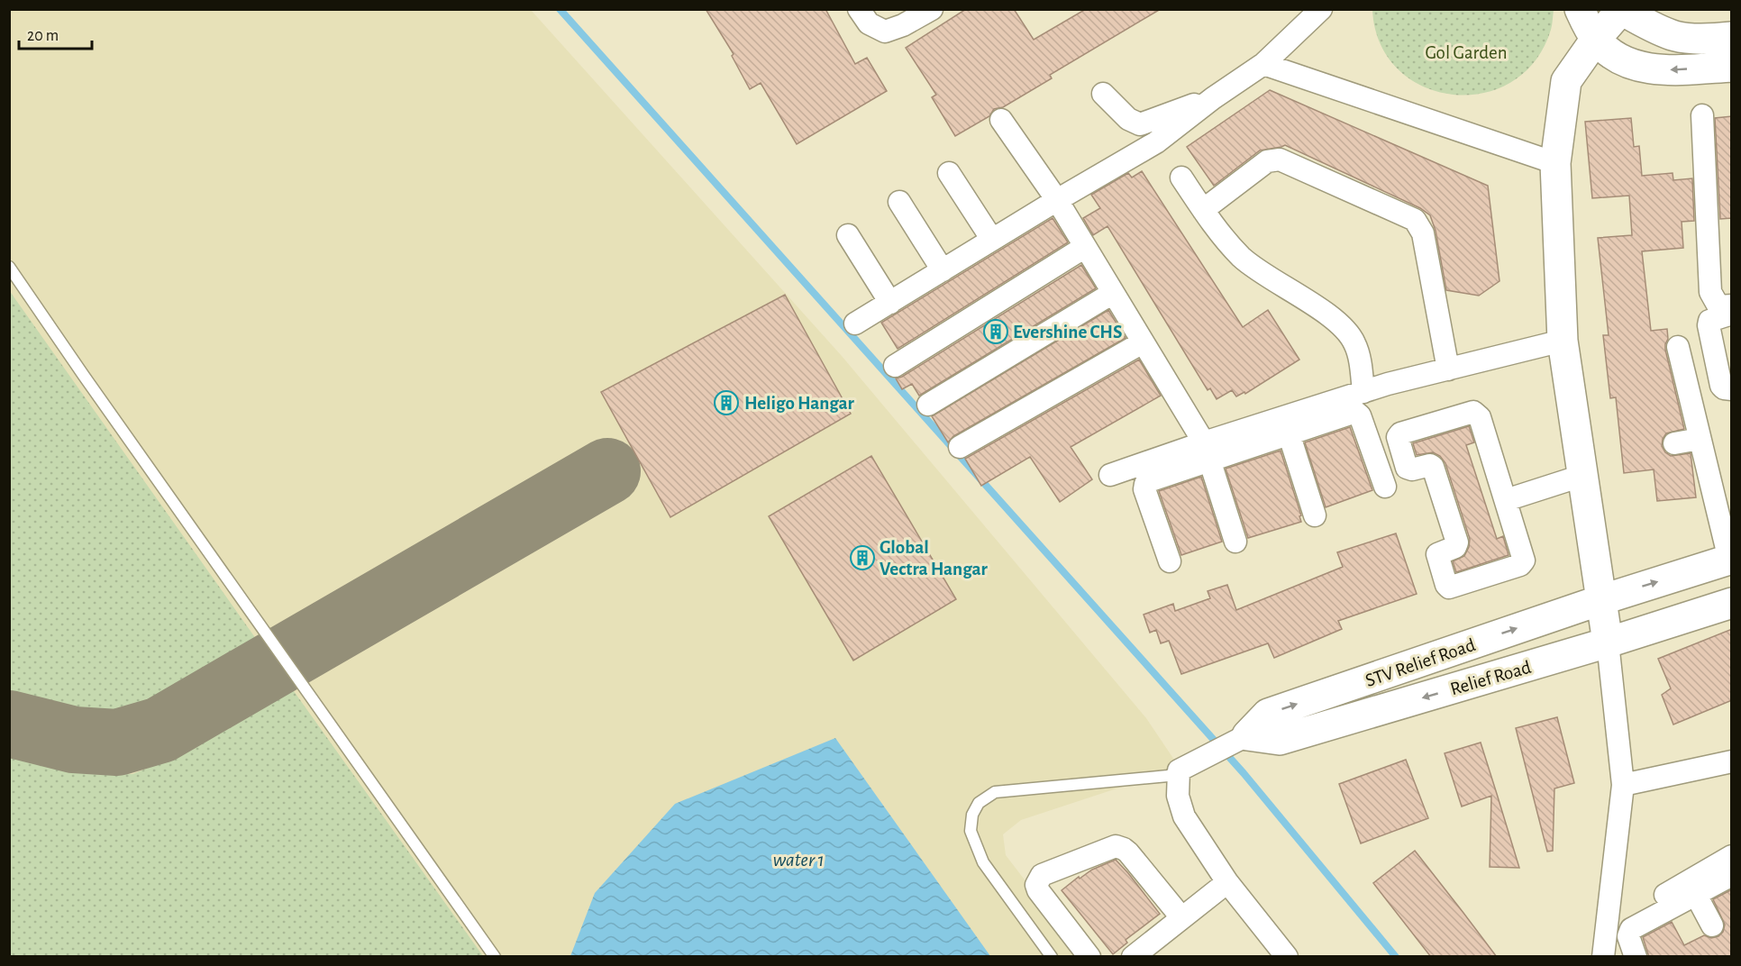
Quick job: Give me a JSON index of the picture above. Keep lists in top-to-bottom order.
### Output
{
  "streets": {
    "street": ["STV Relief Road", "Relief Road"]
  },
  "crossings": [
    ["STV Relief Road", "Relief Road"]
  ],
  "water": ["water 1"],
  "parks": ["Gol Garden"],
  "places": {
    "building": ["Evershine CHS", "Heligo Hangar", "Global Vectra Hangar"]
  },
  "scale_bar": "20 m"
}
